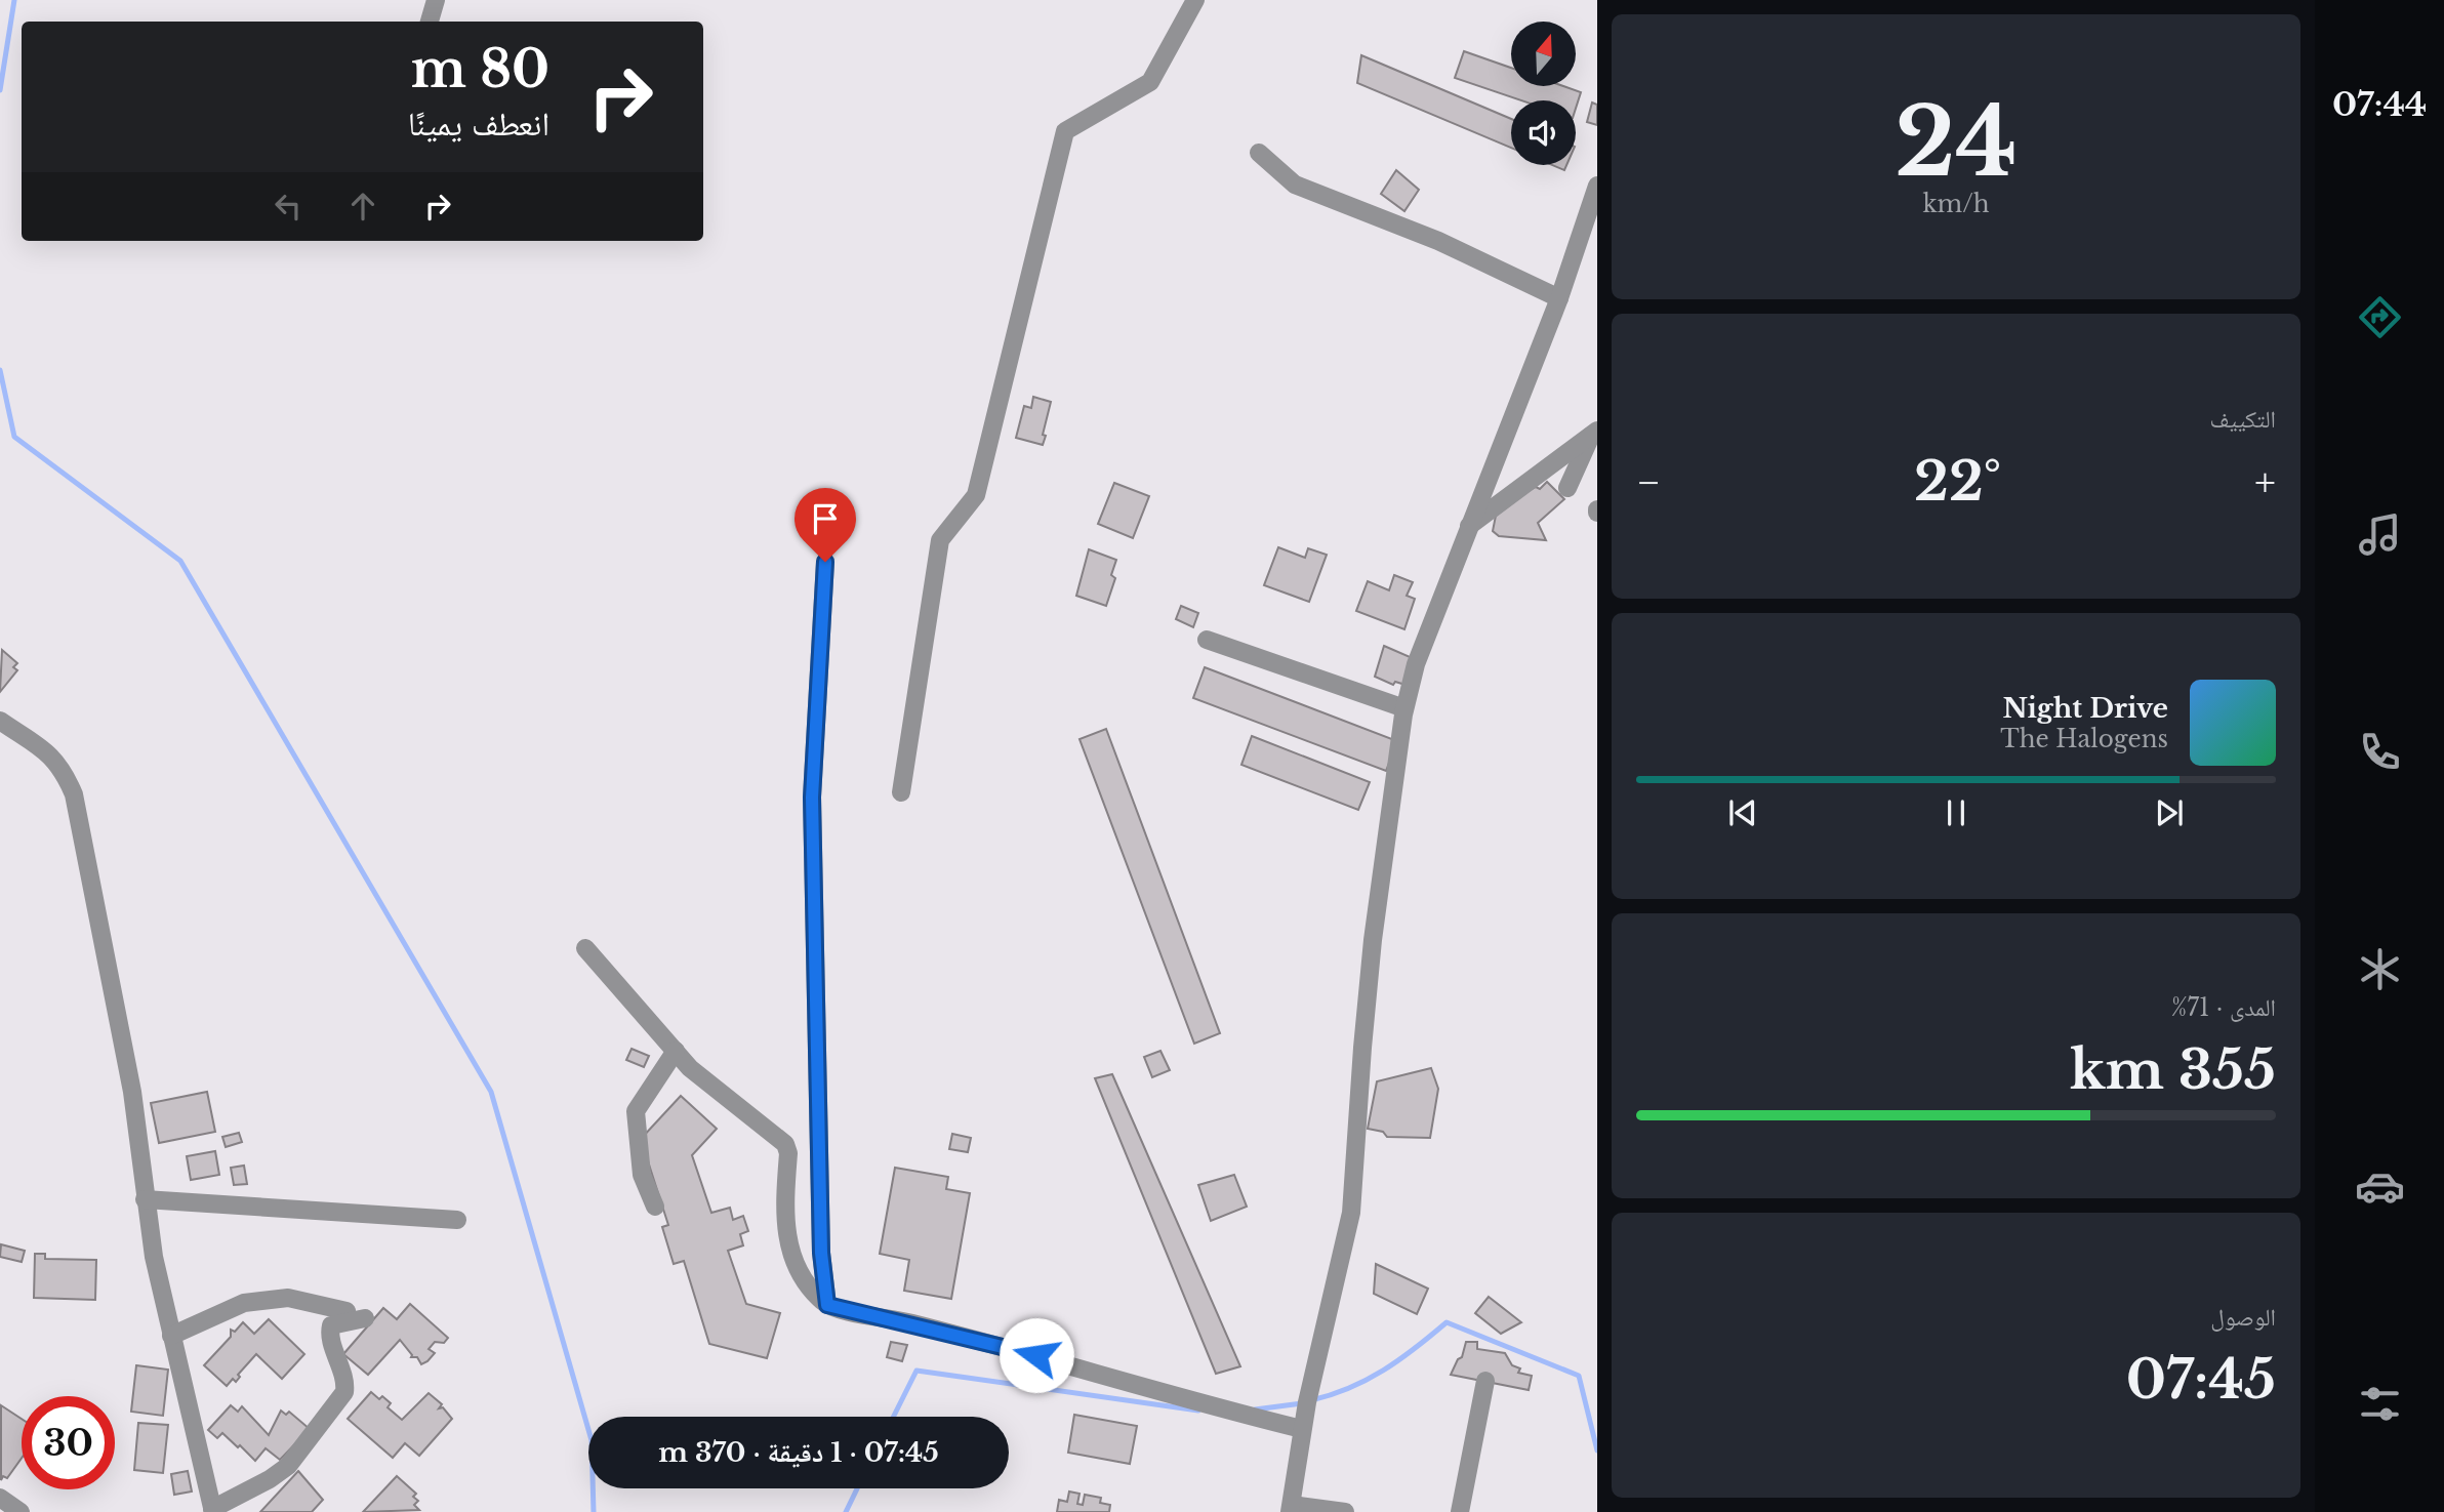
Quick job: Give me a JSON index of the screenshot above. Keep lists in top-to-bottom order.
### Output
{
  "north": "top",
  "page": {
    "tabs": "07:44",
    "tile": [
      ["24", "km/h"],
      "التكييف",
      ["المدى · 71%", "355 km"],
      ["الوصول", "07:45"]
    ],
    "turn": ["80 m", "انعطف يمينًا"],
    "heat": ["−", "22°", "+"],
    "song": ["Night Drive", "The Halogens"],
    "limit": "30",
    "trip": "07:45 · 1 دقيقة · 370 m"
  }
}
